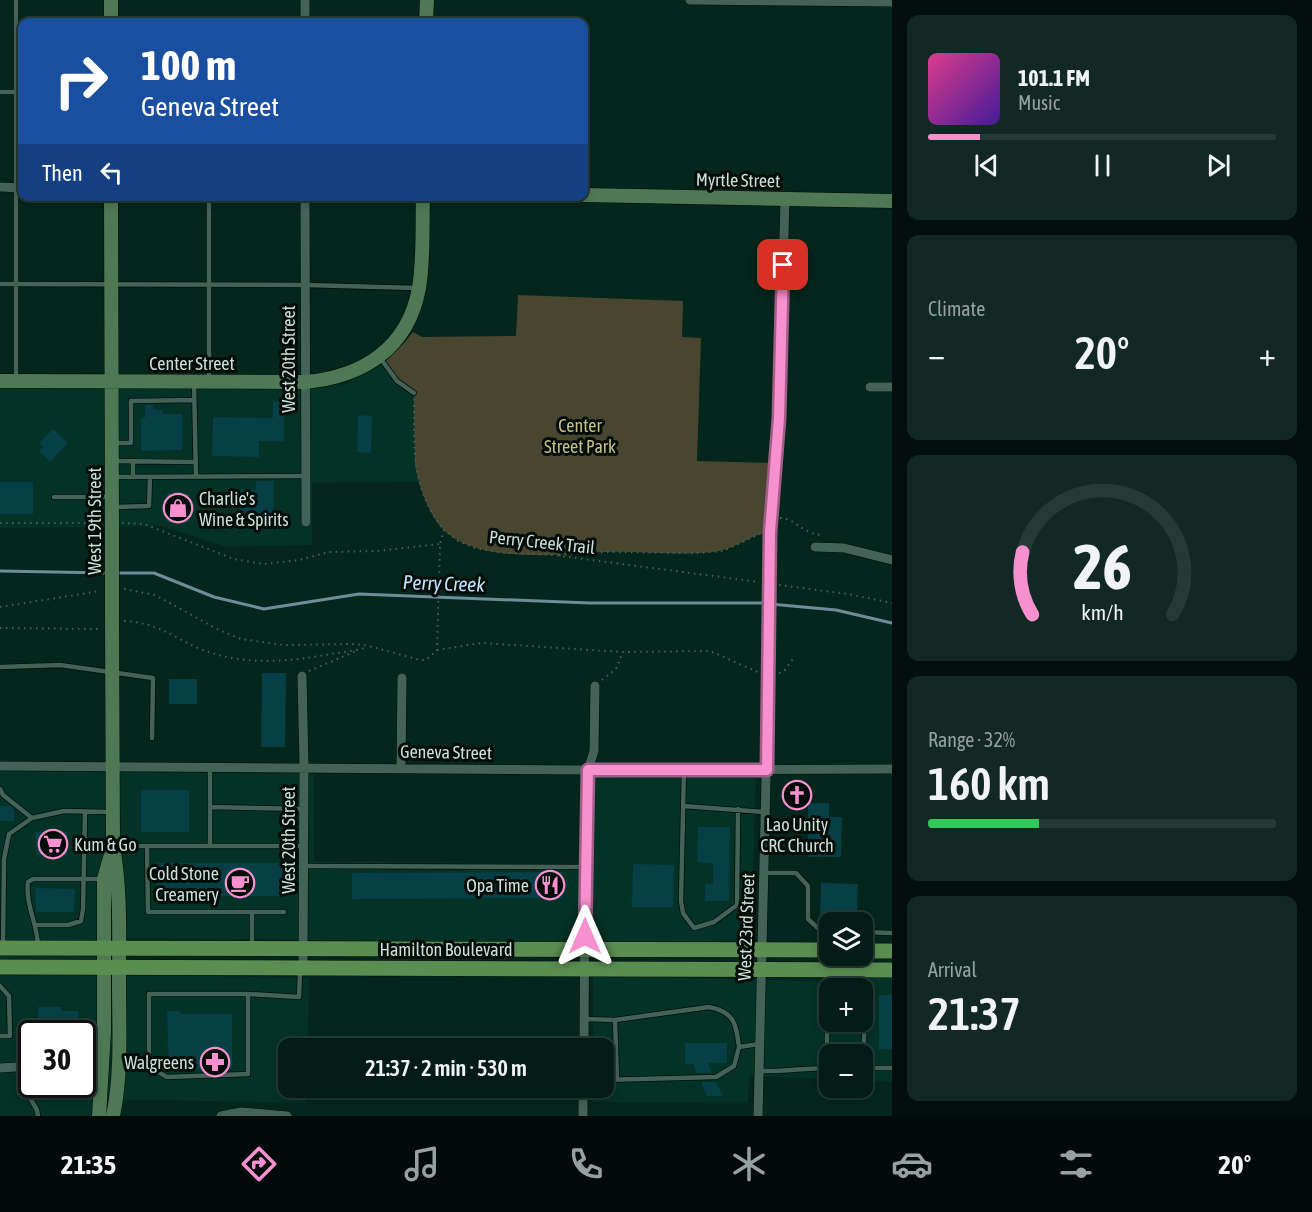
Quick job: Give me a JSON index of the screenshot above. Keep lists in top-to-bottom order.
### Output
{
  "streets": {
    "main road": [
      "Myrtle Street",
      "Center Street",
      "West 19th Street",
      "Hamilton Boulevard"
    ],
    "street": ["West 20th Street", "Geneva Street", "West 23rd Street"],
    "path": ["Perry Creek Trail"]
  },
  "crossings": [
    ["Myrtle Street", "West 23rd Street"],
    ["West 20th Street", "Center Street"],
    ["West 20th Street", "Geneva Street"],
    ["West 20th Street", "Hamilton Boulevard"],
    ["Center Street", "West 19th Street"],
    ["West 19th Street", "Geneva Street"],
    ["West 19th Street", "Hamilton Boulevard"],
    ["Geneva Street", "West 23rd Street"],
    ["West 23rd Street", "Hamilton Boulevard"]
  ],
  "water": ["Perry Creek"],
  "parks": ["Center Street Park"],
  "places": {
    "shop": ["Charlie's Wine & Spirits"],
    "church": ["Lao Unity CRC Church"],
    "supermarket": ["Kum & Go"],
    "cafe": ["Cold Stone Creamery"],
    "restaurant": ["Opa Time"],
    "pharmacy": ["Walgreens"]
  },
  "page": {
    "turn": ["100 m", "Geneva Street"],
    "song": ["101.1 FM", "Music"],
    "then": "Then",
    "tile": [
      "Climate",
      ["Range · 32%", "160 km"],
      ["Arrival", "21:37"]
    ],
    "heat": ["−", "20°", "+"],
    "map_buttons": ["+", "−"],
    "limit": "30",
    "trip": "21:37 · 2 min · 530 m",
    "tabs": ["21:35", "20°"],
    "gauge": ["26", "km/h"]
  }
}
